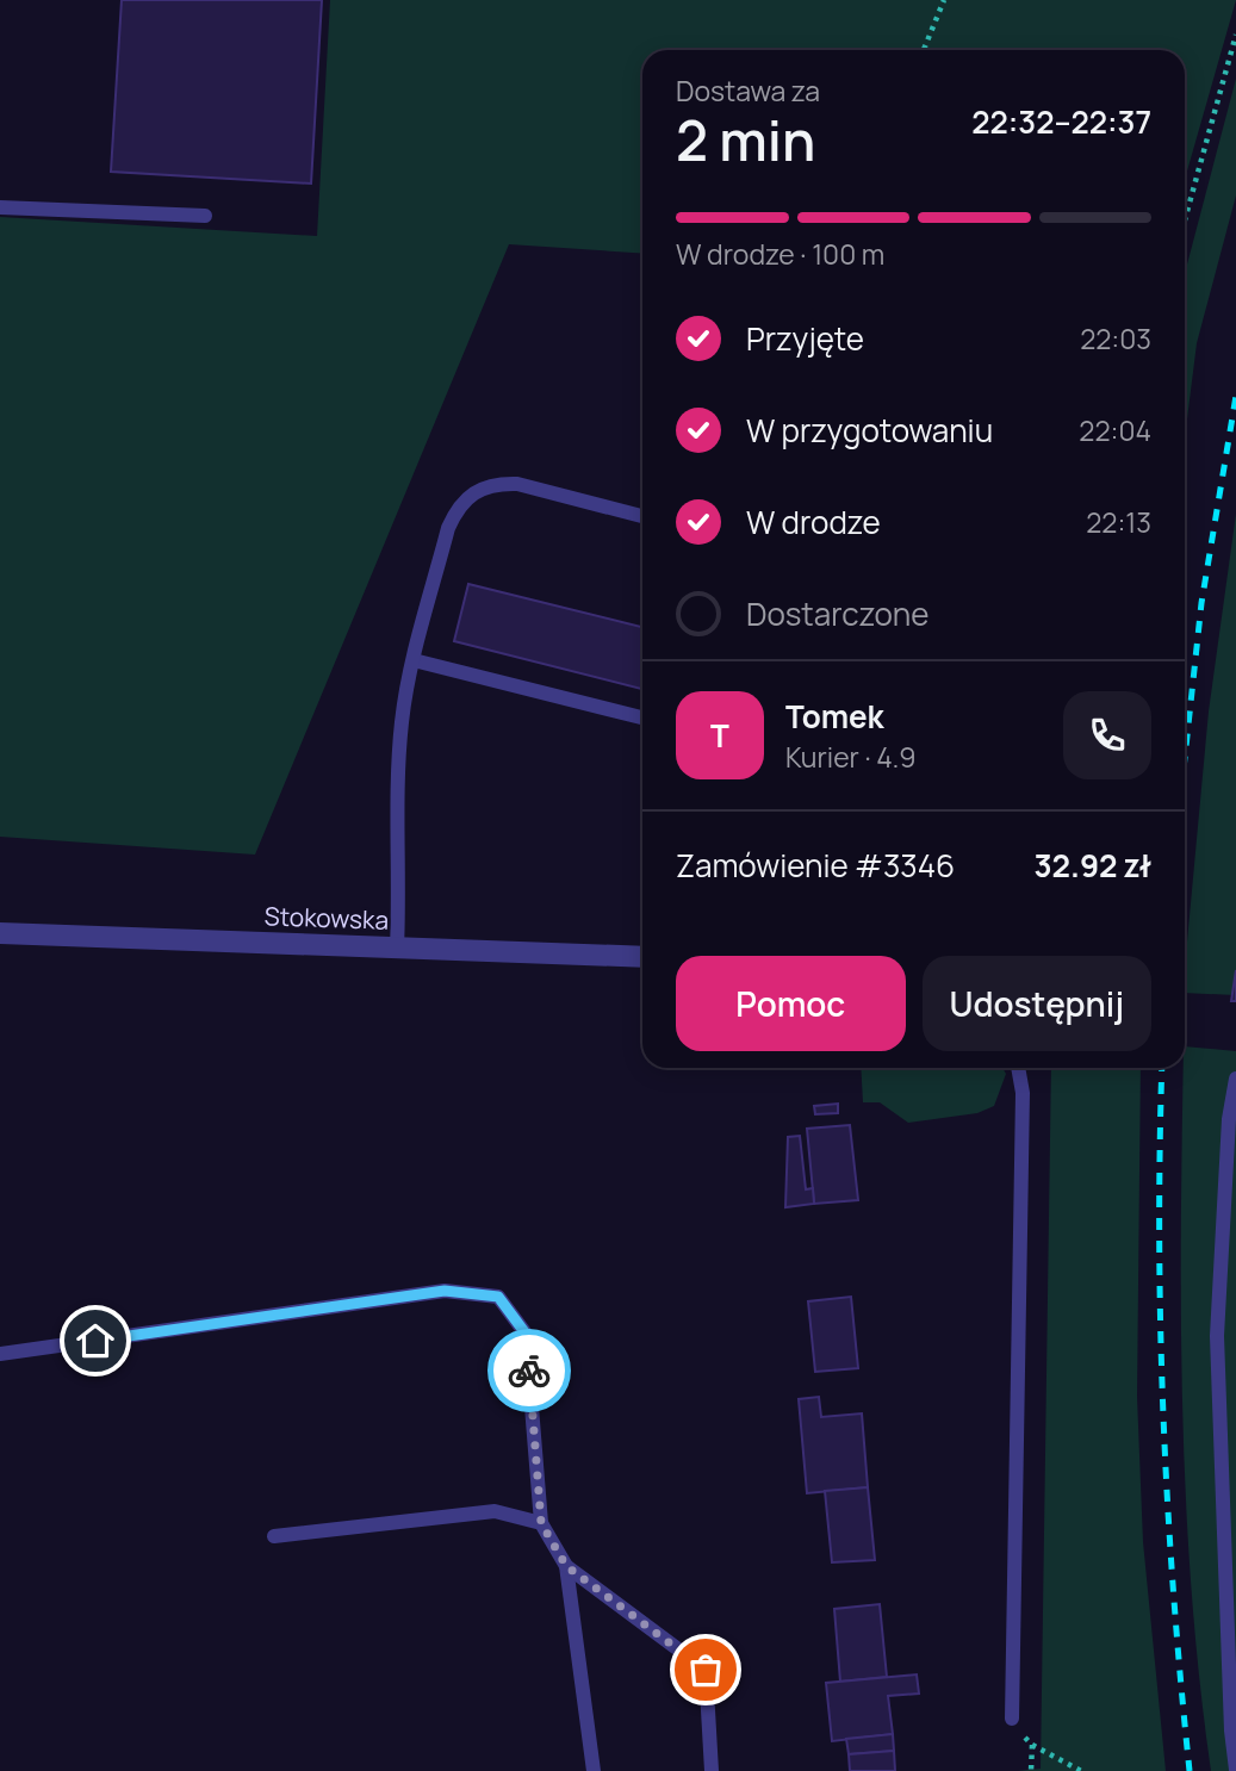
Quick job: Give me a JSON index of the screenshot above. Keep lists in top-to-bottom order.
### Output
{
  "streets": {
    "street": ["Stokowska"]
  },
  "page": {
    "heading": ["2 min", "Dostawa za", "22:32–22:37"],
    "panel": [
      "Tomek",
      "Kurier · 4.9",
      "Zamówienie #3346",
      "32.92 zł"
    ],
    "bar": "W drodze · 100 m",
    "list": [
      ["Przyjęte", "22:03"],
      ["W przygotowaniu", "22:04"],
      ["W drodze", "22:13"],
      "Dostarczone"
    ],
    "round": "T",
    "buttons": ["Pomoc", "Udostępnij"]
  }
}
